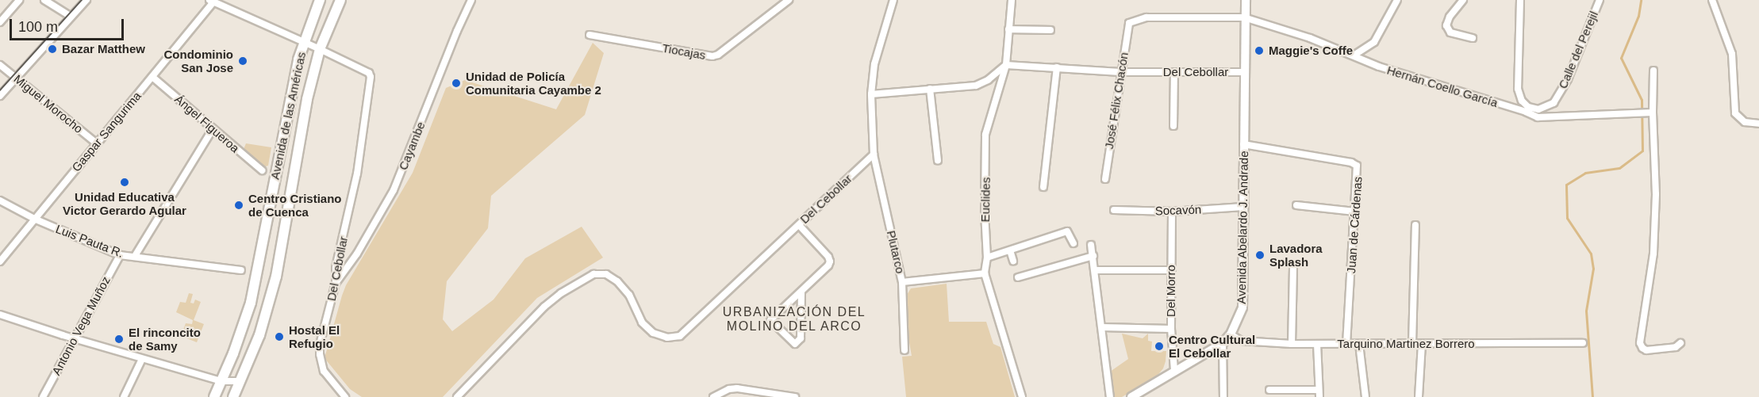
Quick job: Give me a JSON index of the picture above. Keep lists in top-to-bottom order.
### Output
{
  "streets": {
    "main road": ["Avenida de las Américas"],
    "street": [
      "Calle del Perejil",
      "Tiocajas",
      "Del Cebollar",
      "Hernán Coello García",
      "José Félix Chacón",
      "Miguel Morocho",
      "Ángel Figueroa",
      "Gaspar Sangurima",
      "Cayambe",
      "Euclides",
      "Socavón",
      "Juan de Cárdenas",
      "Avenida Abelardo J. Andrade",
      "Luis Pauta R.",
      "Plutarco",
      "Del Morro",
      "Antonio Vega Muñoz",
      "Tarquino Martinez Borrero"
    ]
  },
  "crossings": [
    ["Calle del Perejil", "Hernán Coello García"],
    ["Del Cebollar", "José Félix Chacón"],
    ["Del Cebollar", "Avenida de las Américas"],
    ["Del Cebollar", "Cayambe"],
    ["Del Cebollar", "Euclides"],
    ["Del Cebollar", "Avenida Abelardo J. Andrade"],
    ["Del Cebollar", "Plutarco"],
    ["Hernán Coello García", "José Félix Chacón"],
    ["Hernán Coello García", "Avenida Abelardo J. Andrade"],
    ["Miguel Morocho", "Gaspar Sangurima"],
    ["Ángel Figueroa", "Gaspar Sangurima"],
    ["Gaspar Sangurima", "Luis Pauta R."],
    ["Socavón", "Avenida Abelardo J. Andrade"],
    ["Socavón", "Del Morro"],
    ["Juan de Cárdenas", "Avenida Abelardo J. Andrade"],
    ["Juan de Cárdenas", "Tarquino Martinez Borrero"],
    ["Avenida Abelardo J. Andrade", "Del Morro"],
    ["Avenida Abelardo J. Andrade", "Tarquino Martinez Borrero"],
    ["Luis Pauta R.", "Antonio Vega Muñoz"]
  ],
  "districts": ["URBANIZACIÓN DEL MOLINO DEL ARCO"],
  "places": [
    "Bazar Matthew",
    "Maggie's Coffe",
    "Condominio San Jose",
    "Unidad de Policía Comunitaria Cayambe 2",
    "Unidad Educativa Victor Gerardo Agular",
    "Centro Cristiano de Cuenca",
    "Lavadora Splash",
    "Hostal El Refugio",
    "El rinconcito de Samy",
    "Centro Cultural El Cebollar"
  ],
  "scale_bar": "100 m"
}
